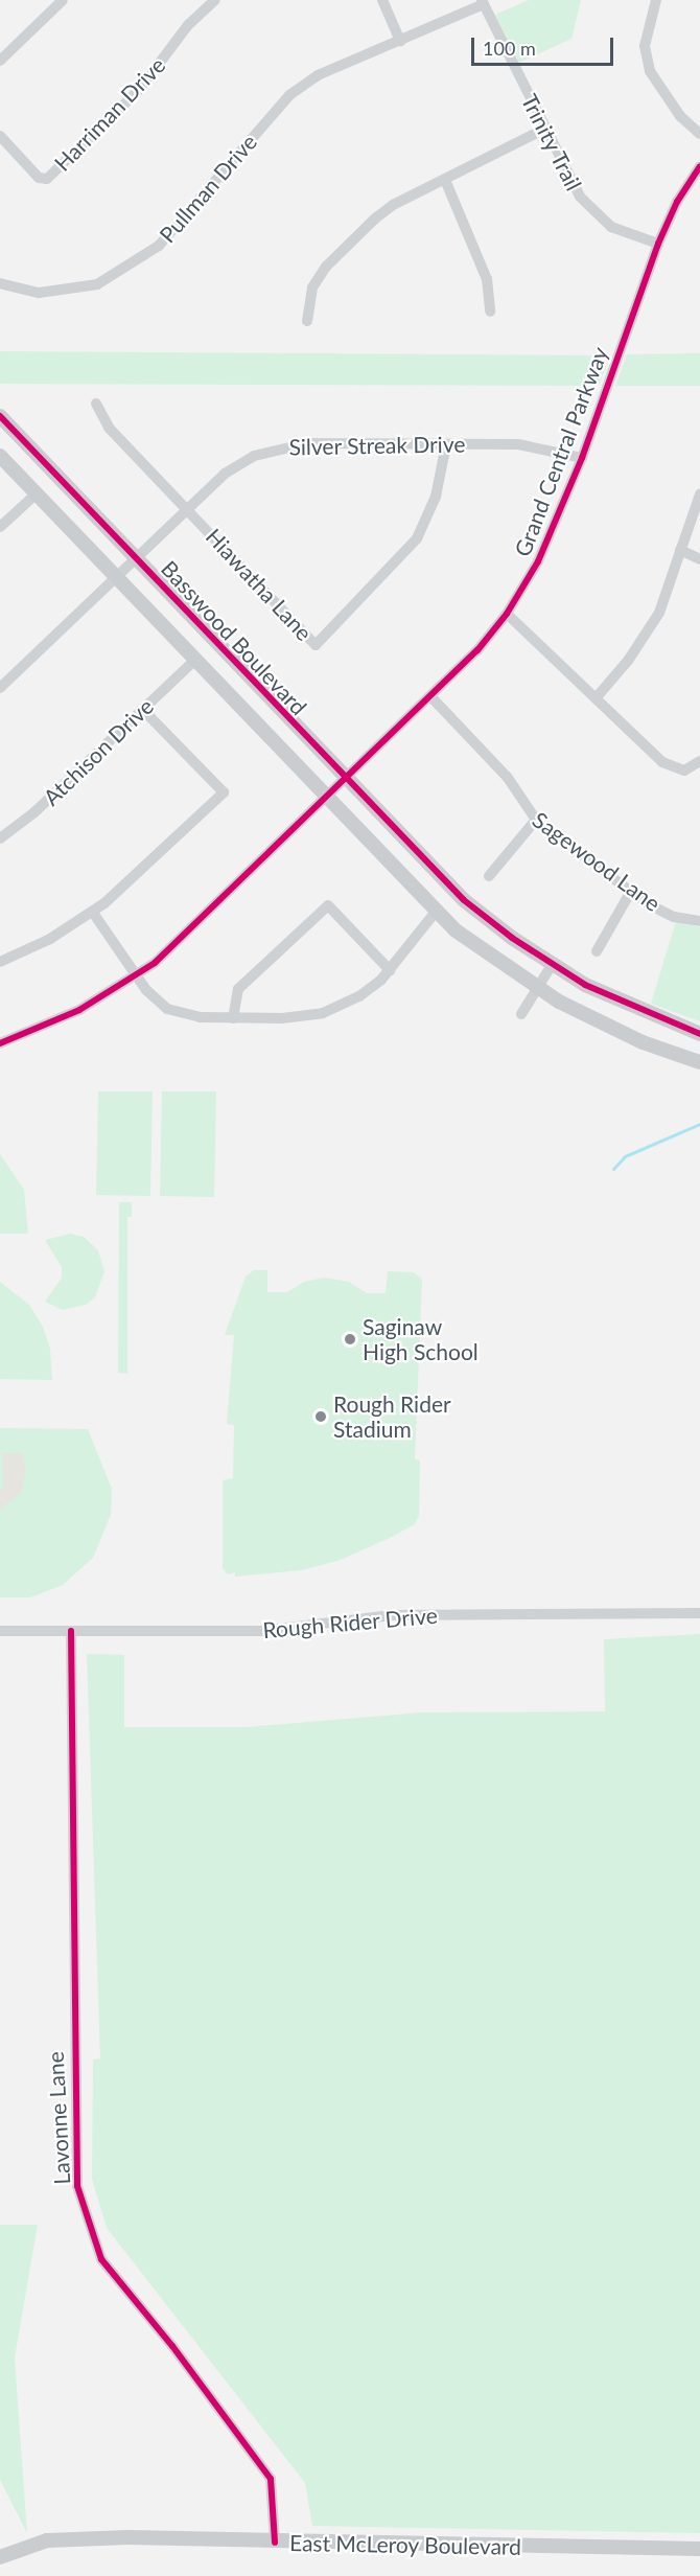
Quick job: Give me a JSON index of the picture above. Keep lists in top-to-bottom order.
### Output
{
  "streets": {
    "main road": ["Basswood Boulevard", "East McLeroy Boulevard"],
    "street": [
      "Harriman Drive",
      "Trinity Trail",
      "Pullman Drive",
      "Silver Streak Drive",
      "Grand Central Parkway",
      "Hiawatha Lane",
      "Atchison Drive",
      "Sagewood Lane",
      "Rough Rider Drive",
      "Lavonne Lane"
    ]
  },
  "crossings": [
    ["Trinity Trail", "Pullman Drive"],
    ["Trinity Trail", "Grand Central Parkway"],
    ["Silver Streak Drive", "Grand Central Parkway"],
    ["Silver Streak Drive", "Hiawatha Lane"],
    ["Silver Streak Drive", "Basswood Boulevard"],
    ["Grand Central Parkway", "Basswood Boulevard"],
    ["Grand Central Parkway", "Sagewood Lane"],
    ["Basswood Boulevard", "Atchison Drive"],
    ["Rough Rider Drive", "Lavonne Lane"],
    ["Lavonne Lane", "East McLeroy Boulevard"]
  ],
  "places": ["Saginaw High School", "Rough Rider Stadium"],
  "scale_bar": "100 m"
}
